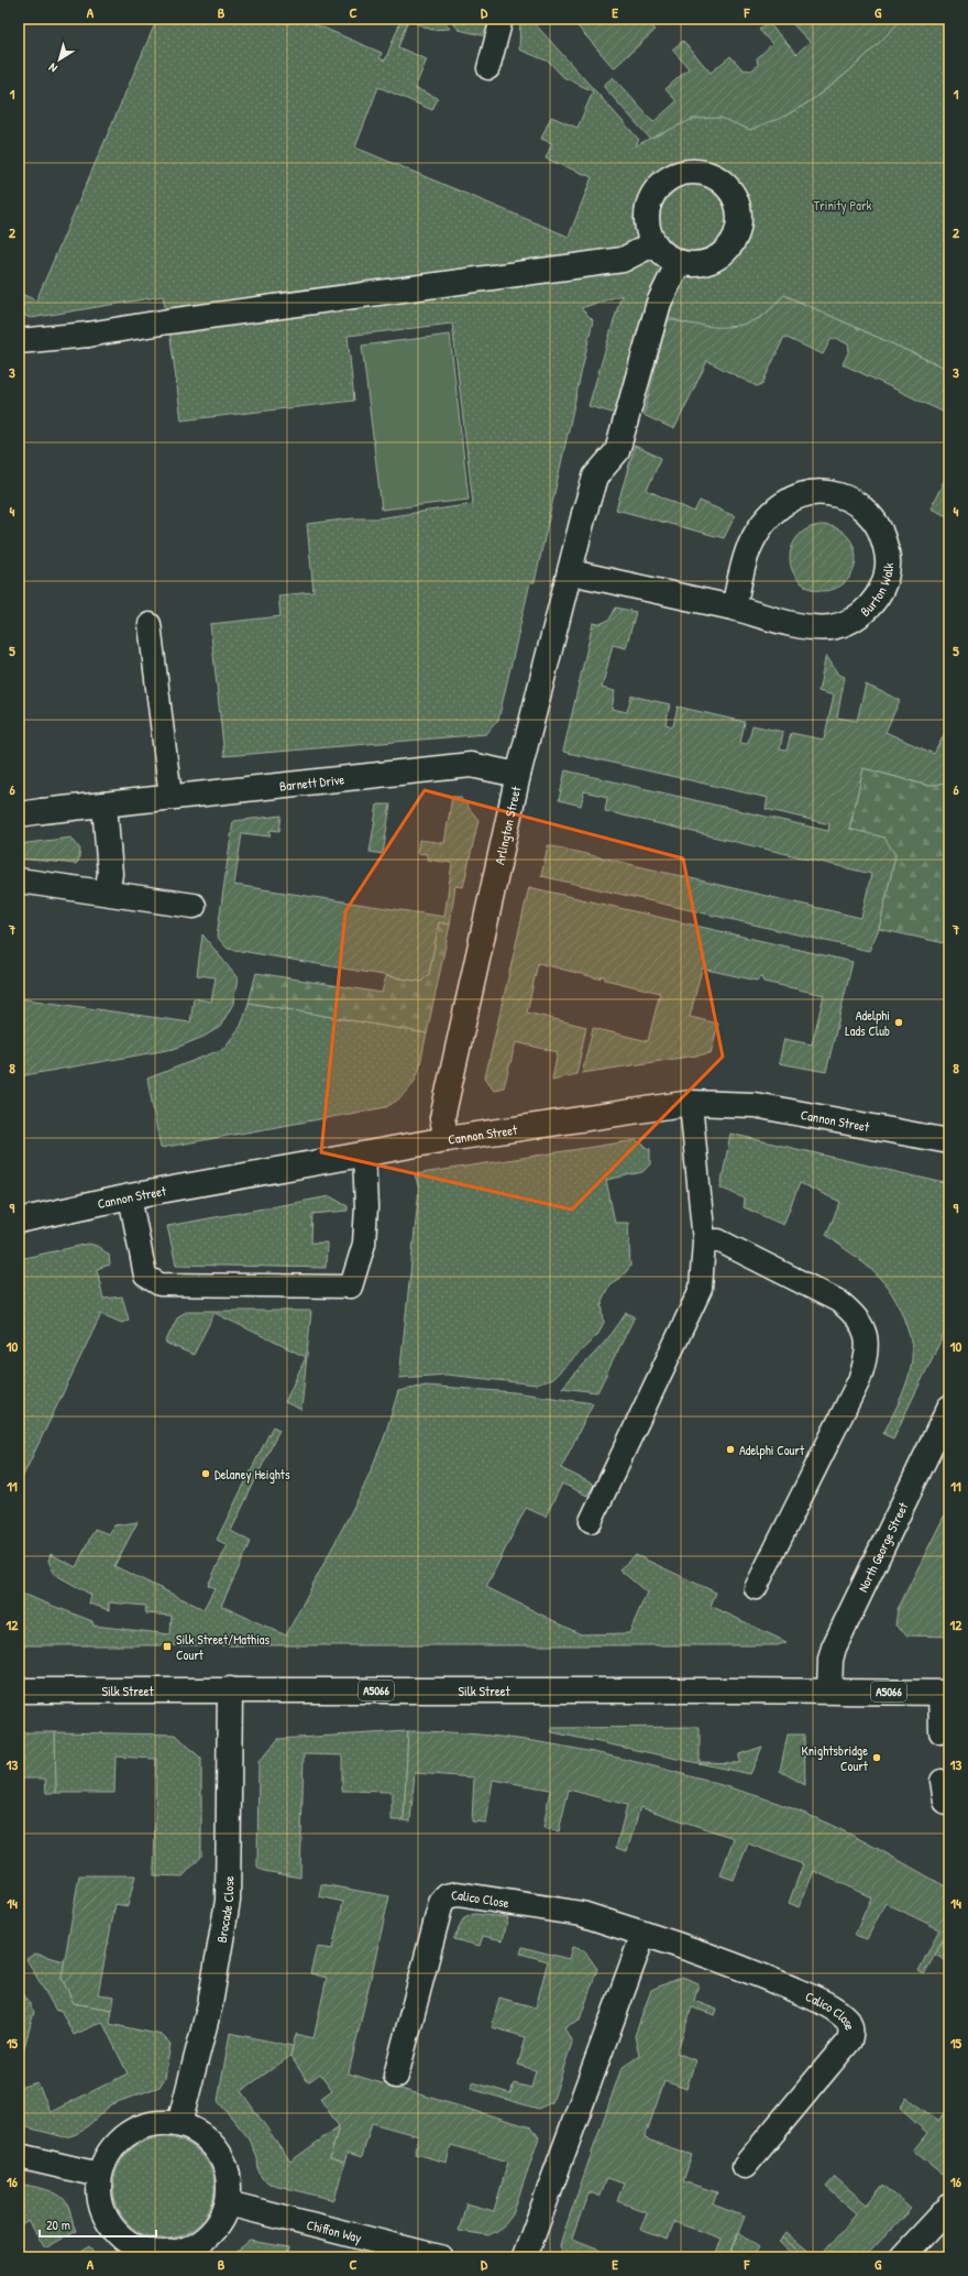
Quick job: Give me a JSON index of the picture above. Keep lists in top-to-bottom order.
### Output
{
  "streets": {
    "street": [
      "Burton Walk",
      "Barnett Drive",
      "Arlington Street",
      "Cannon Street",
      "North George Street",
      "Silk Street",
      "A5066",
      "Calico Close",
      "Brocade Close",
      "Chiffon Way"
    ]
  },
  "crossings": [
    ["Burton Walk", "Arlington Street"],
    ["Barnett Drive", "Arlington Street"],
    ["Arlington Street", "Cannon Street"],
    ["North George Street", "Silk Street"],
    ["Silk Street", "Brocade Close"],
    ["Brocade Close", "Chiffon Way"]
  ],
  "parks": ["Trinity Park"],
  "places": {
    "other": [
      "Adelphi Lads Club",
      "Adelphi Court",
      "Delaney Heights",
      "Knightsbridge Court"
    ],
    "transit": ["Silk Street/Mathias Court"]
  },
  "scale_bar": "20 m",
  "north": "bottom left",
  "grid": {
    "columns": [
      "A",
      "B",
      "C",
      "D",
      "E",
      "F",
      "G"
    ],
    "rows": [
      "1",
      "2",
      "3",
      "4",
      "5",
      "6",
      "7",
      "8",
      "9",
      "10",
      "11",
      "12",
      "13",
      "14",
      "15",
      "16"
    ]
  }
}
